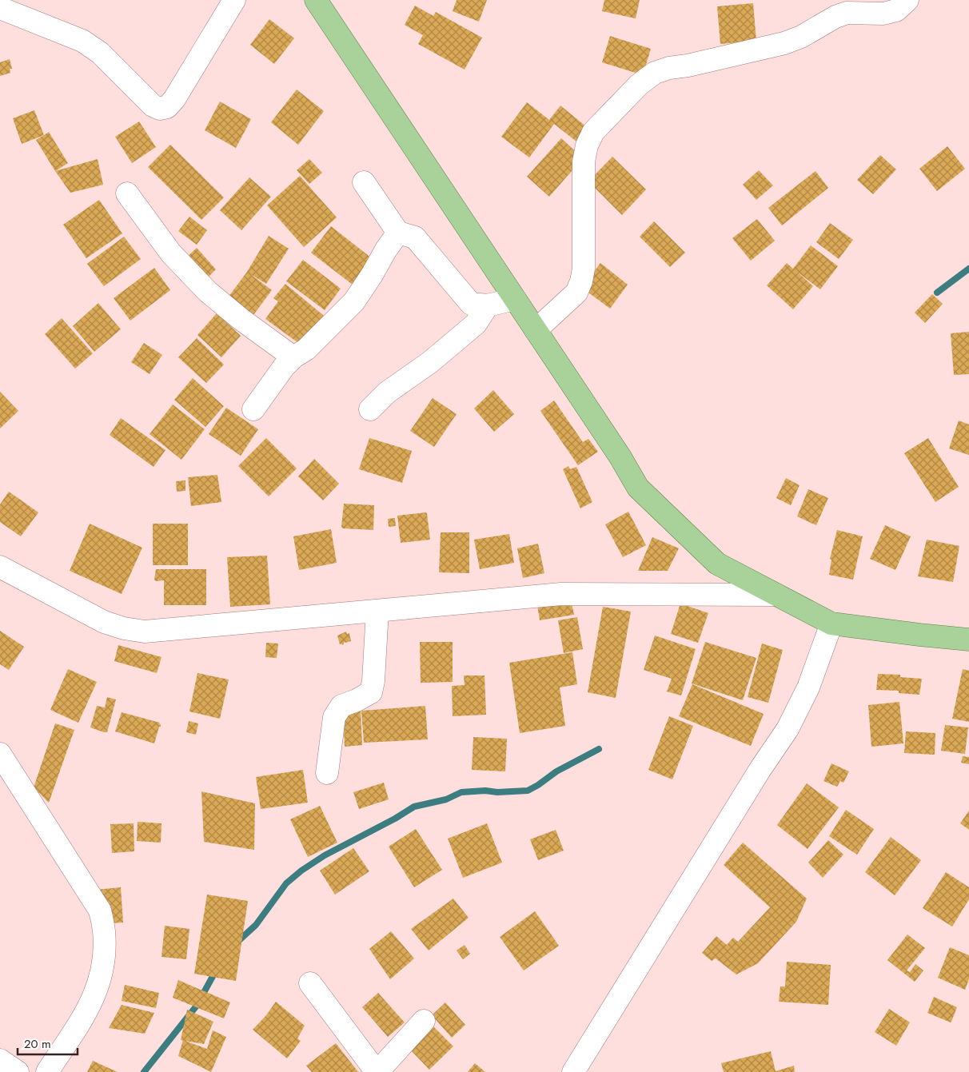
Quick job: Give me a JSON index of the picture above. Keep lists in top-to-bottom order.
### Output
{
  "scale_bar": "20 m"
}
